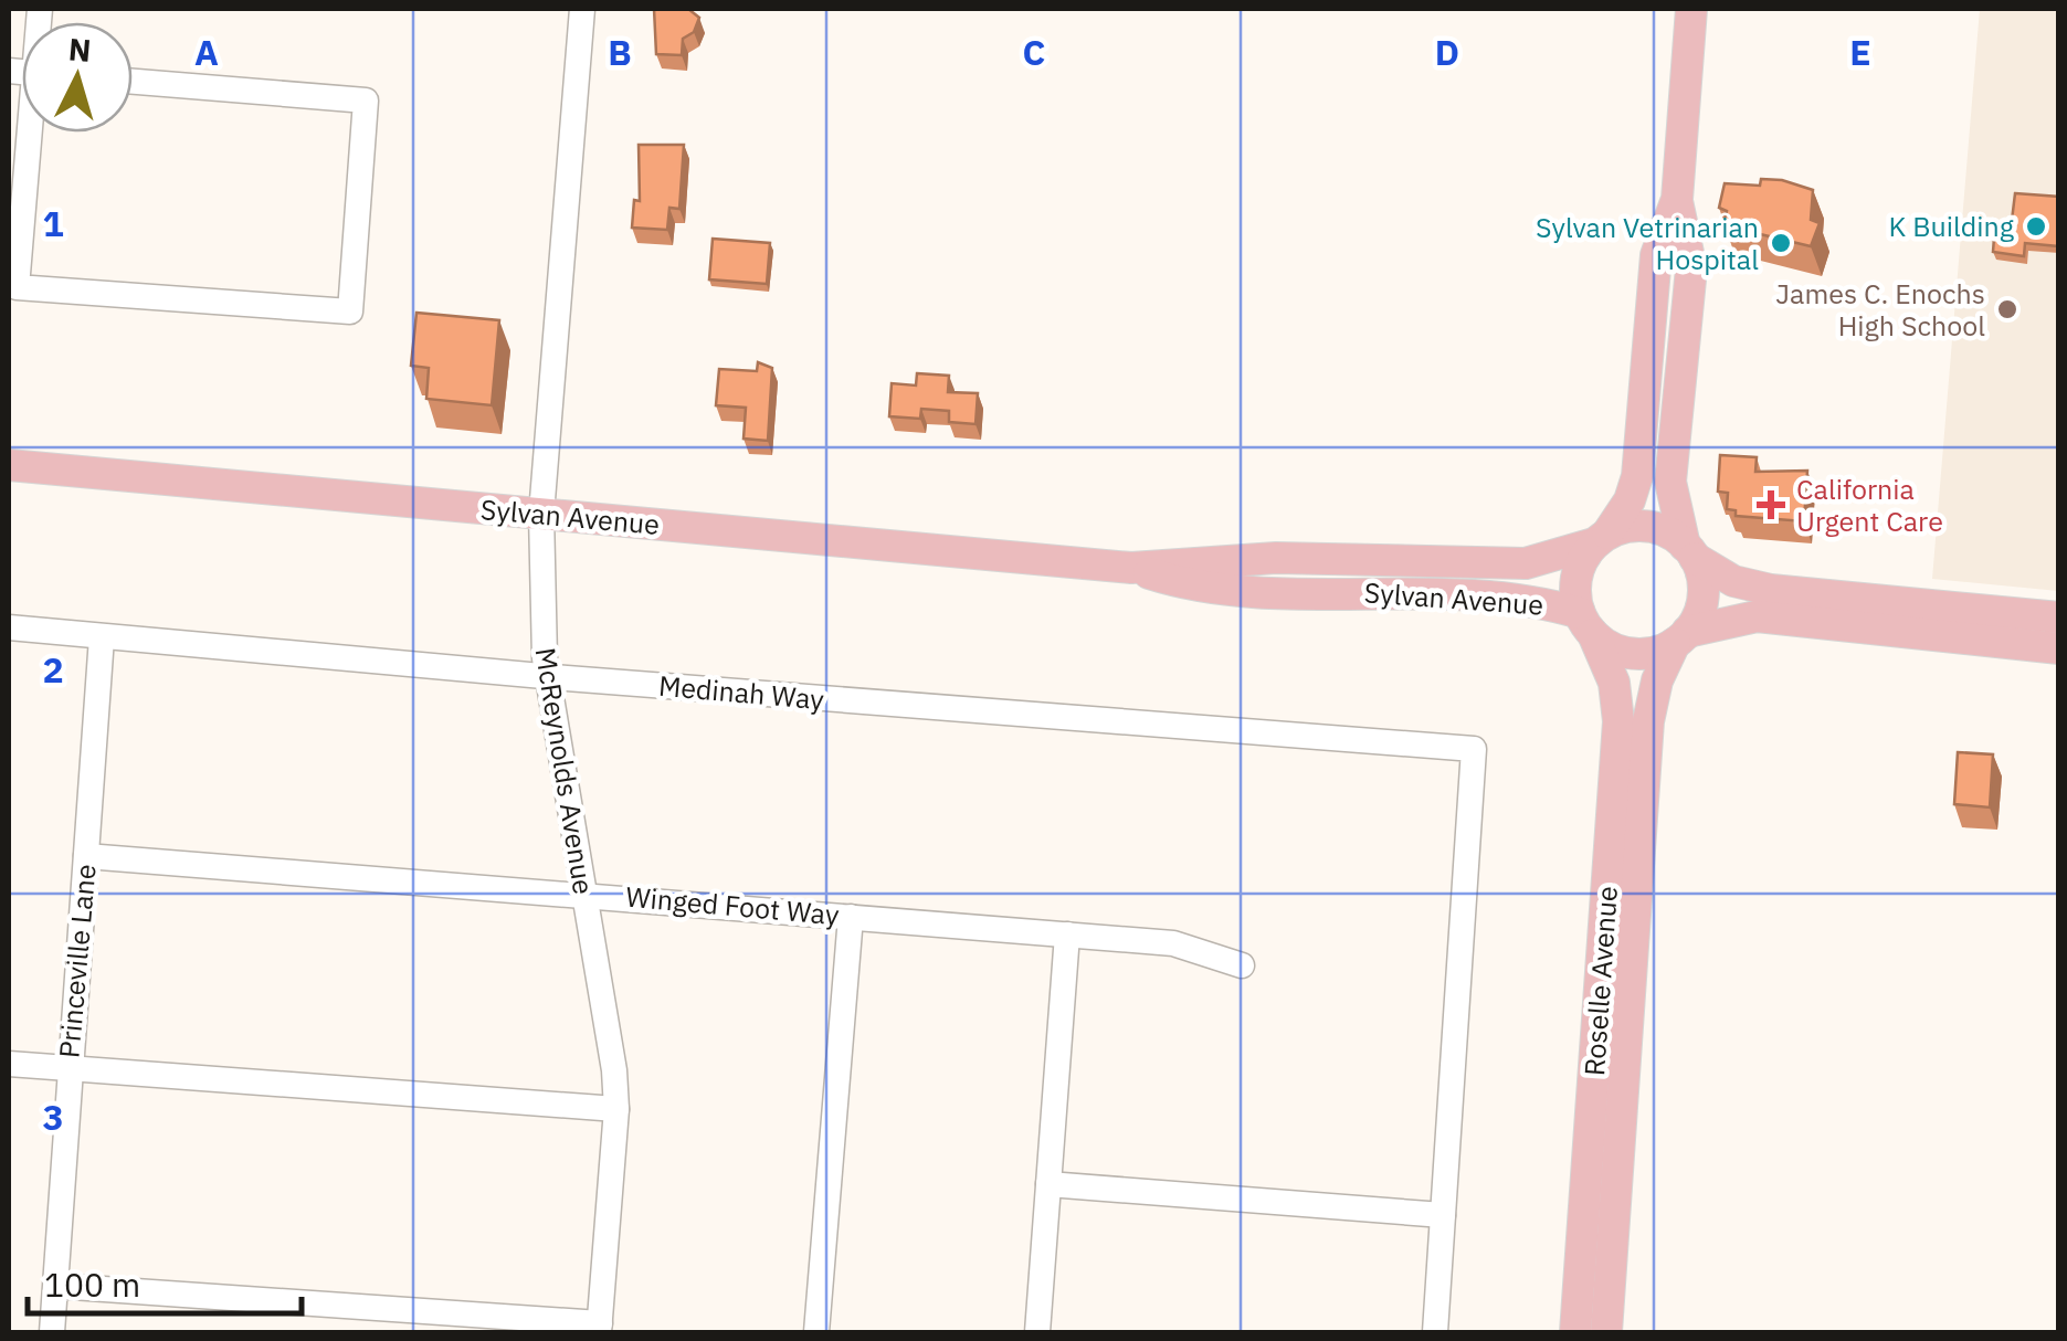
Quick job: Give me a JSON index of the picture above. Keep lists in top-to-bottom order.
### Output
{
  "streets": {
    "main road": ["Sylvan Avenue", "Roselle Avenue"],
    "street": [
      "Medinah Way",
      "McReynolds Avenue",
      "Winged Foot Way",
      "Princeville Lane"
    ]
  },
  "crossings": [
    ["Sylvan Avenue", "McReynolds Avenue"],
    ["Sylvan Avenue", "Roselle Avenue"],
    ["Medinah Way", "McReynolds Avenue"],
    ["Medinah Way", "Princeville Lane"],
    ["McReynolds Avenue", "Winged Foot Way"],
    ["Winged Foot Way", "Princeville Lane"]
  ],
  "places": {
    "other": ["K Building", "Sylvan Vetrinarian Hospital", "James C. Enochs High School"],
    "health": ["California Urgent Care"]
  },
  "scale_bar": "100 m",
  "north": "top",
  "grid": {
    "columns": [
      "A",
      "B",
      "C",
      "D",
      "E"
    ],
    "rows": ["1", "2", "3"]
  }
}
